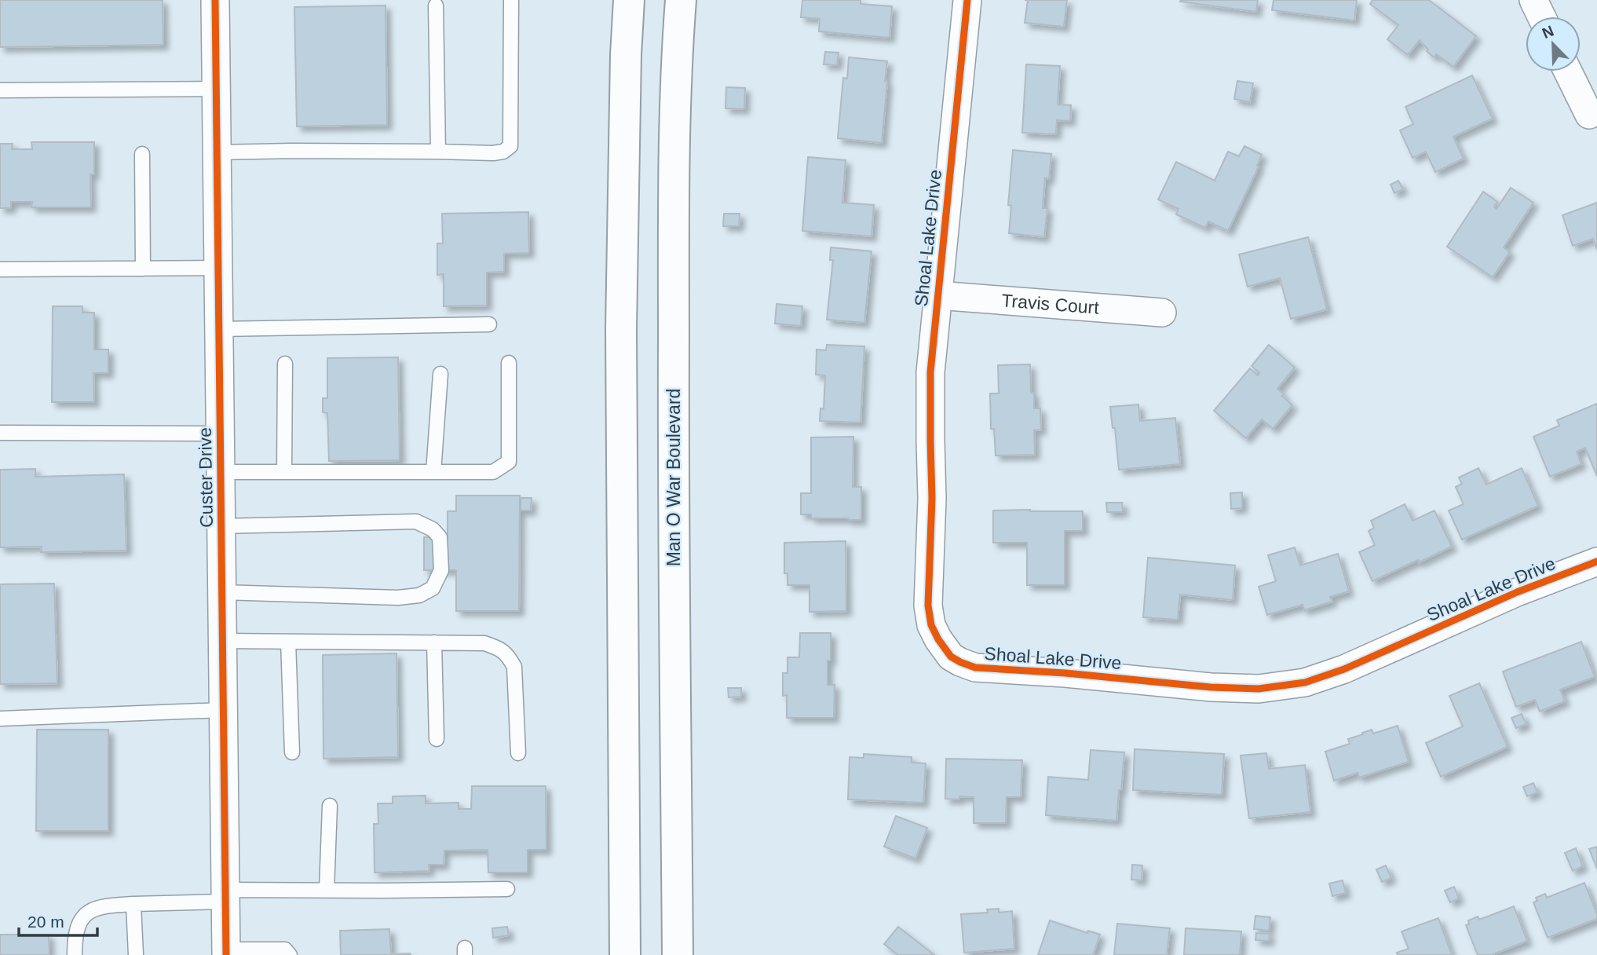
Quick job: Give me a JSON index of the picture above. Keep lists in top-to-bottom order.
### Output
{
  "streets": {
    "main road": ["Man O War Boulevard"],
    "street": ["Shoal Lake Drive", "Travis Court", "Custer Drive"]
  },
  "crossings": [
    ["Shoal Lake Drive", "Travis Court"]
  ],
  "scale_bar": "20 m",
  "north": "top left"
}
